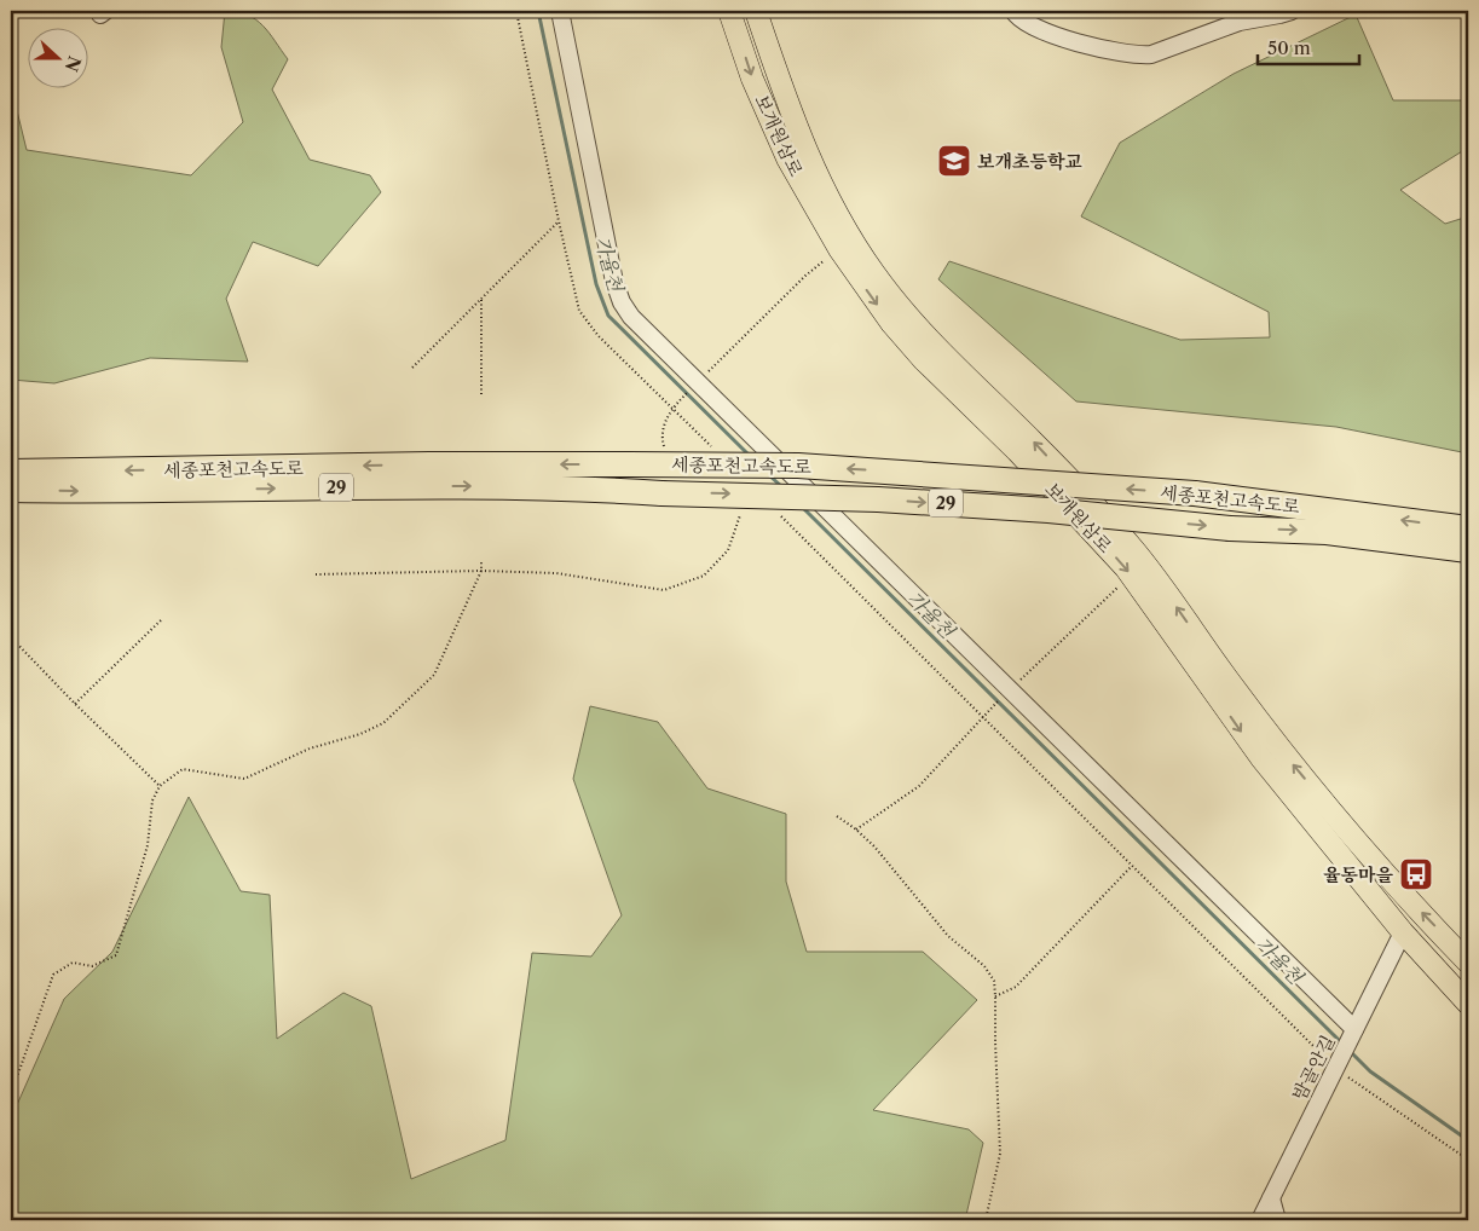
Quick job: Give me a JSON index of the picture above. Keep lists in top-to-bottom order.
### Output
{
  "streets": {
    "highway": ["세종포천고속도로", "29"],
    "main road": ["보개원삼로"],
    "street": ["밤골안길"]
  },
  "crossings": [
    ["보개원삼로", "밤골안길"]
  ],
  "water": ["가율천"],
  "places": {
    "school or university": ["보개초등학교"],
    "bus stop": ["율동마을"]
  },
  "scale_bar": "50 m",
  "north": "right"
}
